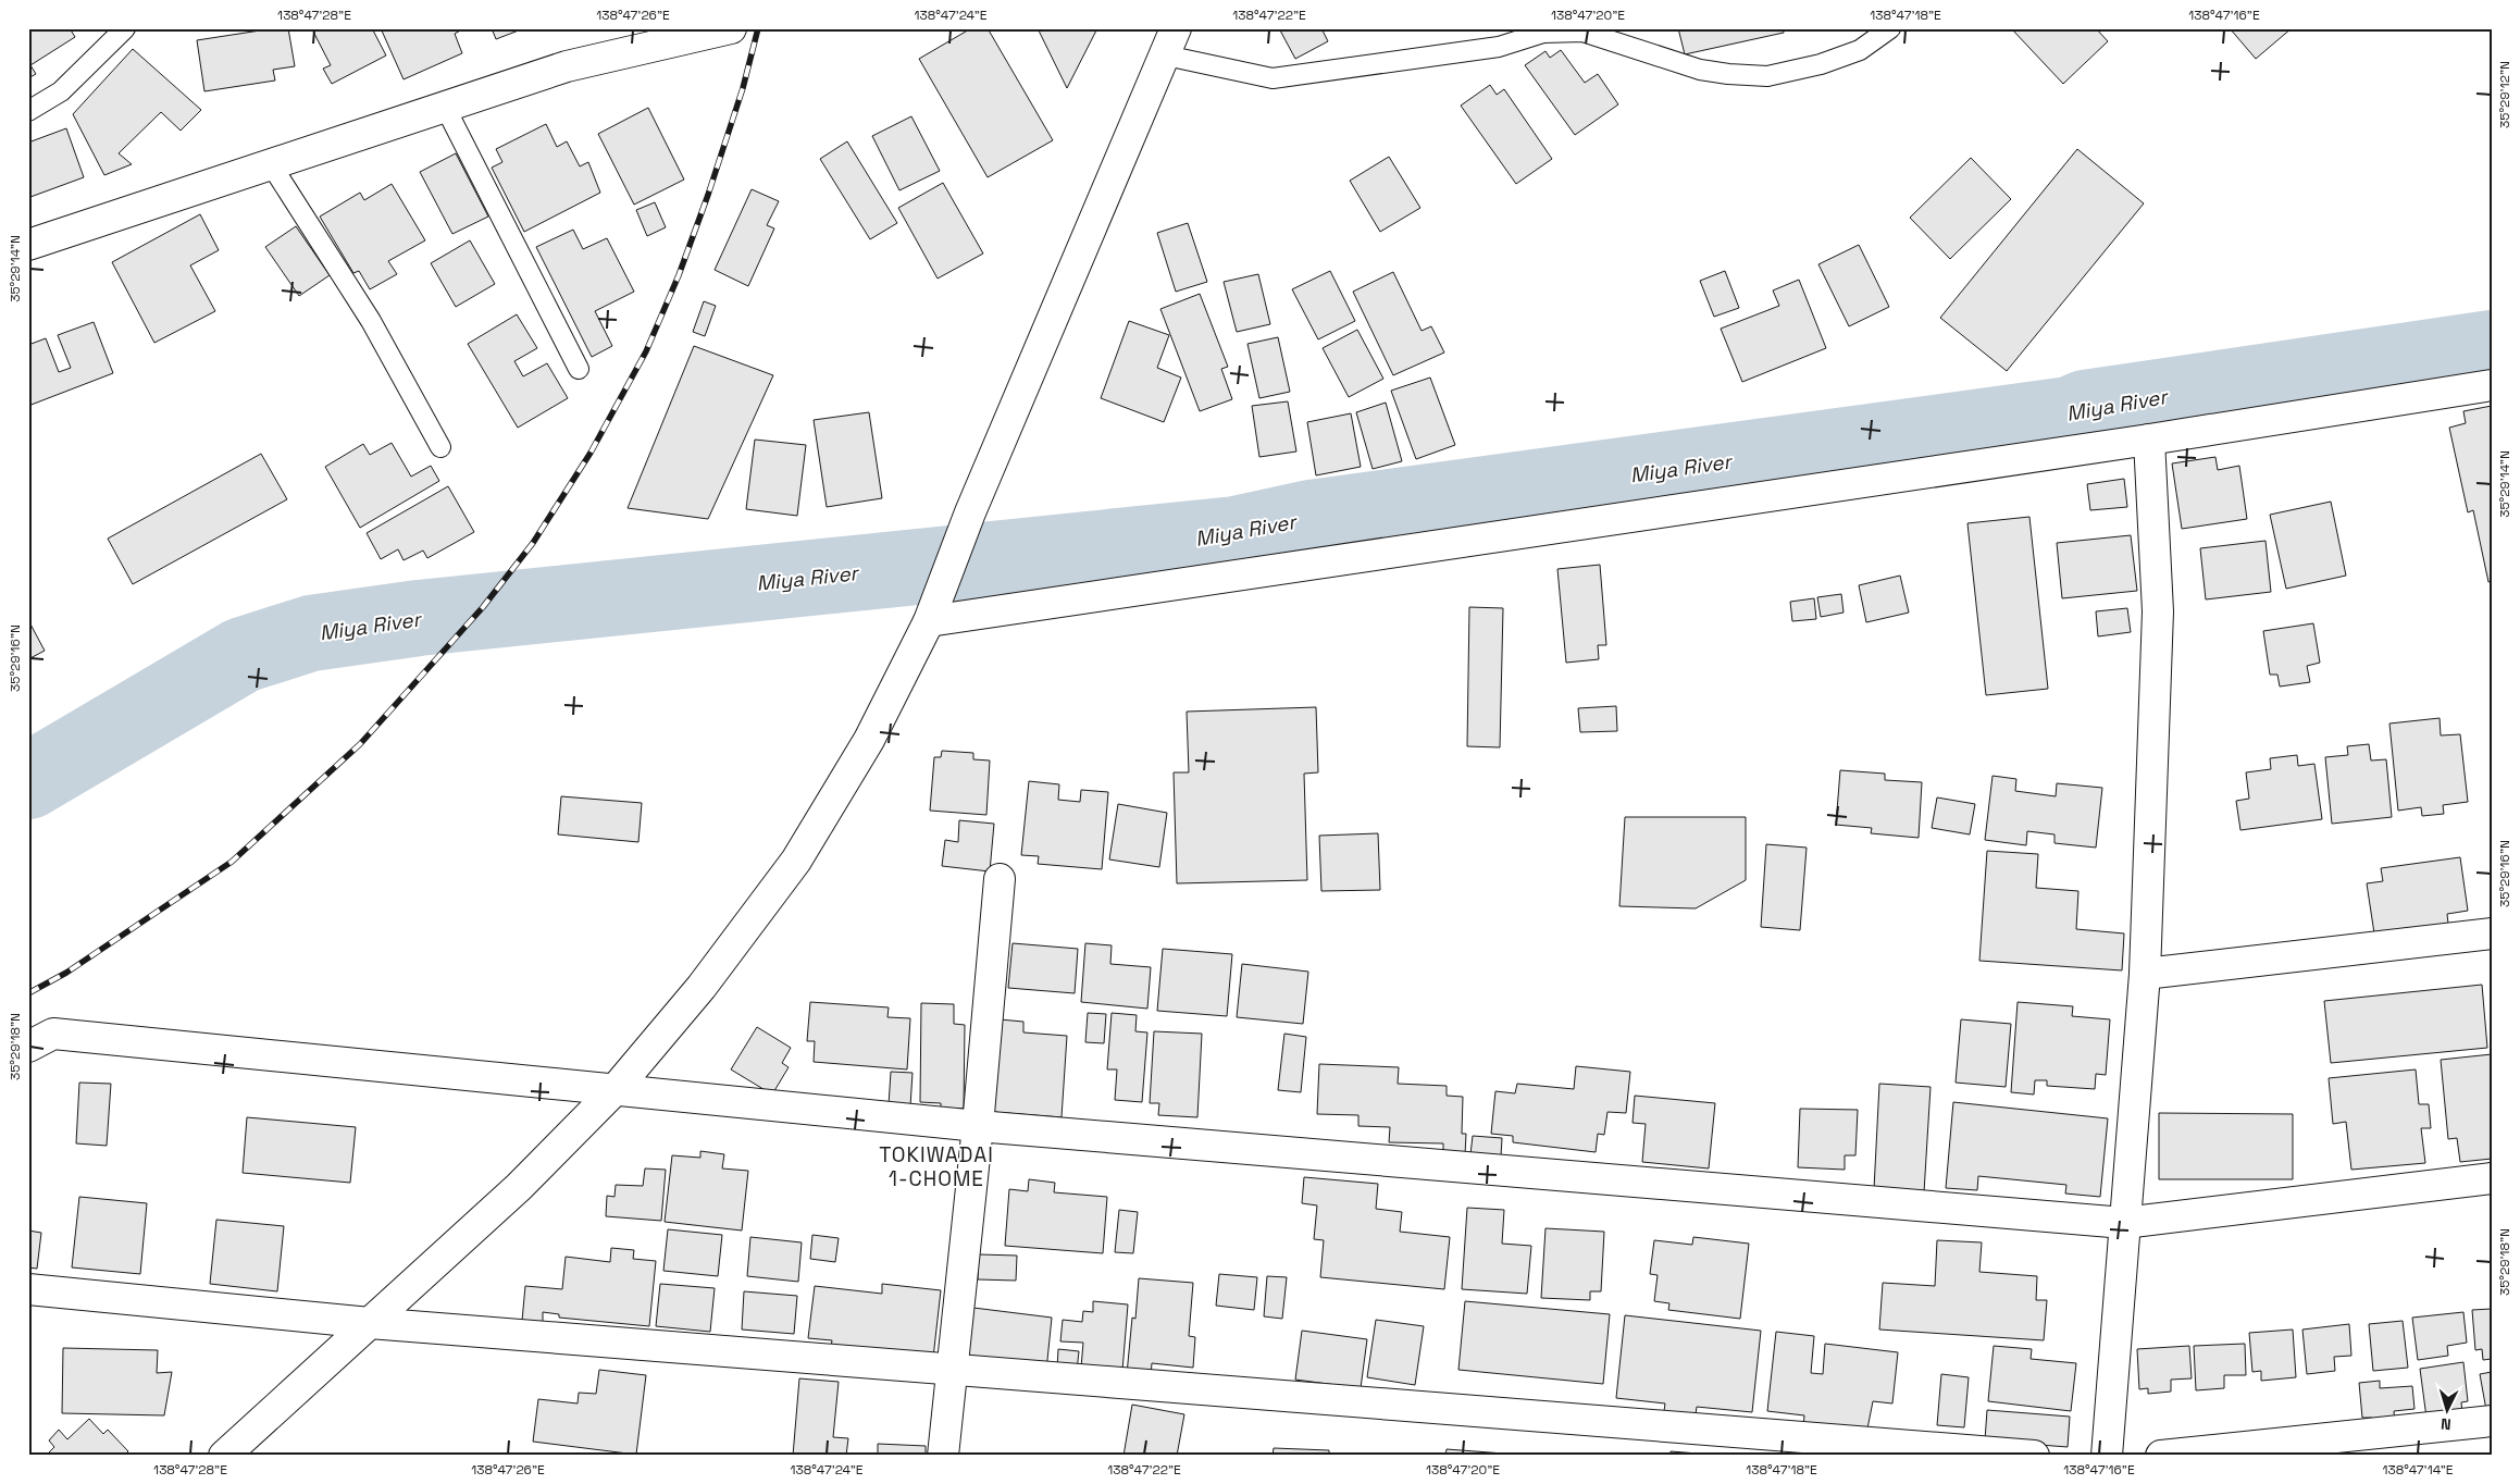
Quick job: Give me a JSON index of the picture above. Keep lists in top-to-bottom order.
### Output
{
  "districts": ["TOKIWADAI 1-CHOME"],
  "water": ["Miya River"],
  "north": "bottom",
  "coordinates": [
    "138°47'28\"E",
    "138°47'26\"E",
    "138°47'24\"E",
    "138°47'22\"E",
    "138°47'20\"E",
    "138°47'18\"E",
    "138°47'16\"E",
    "35°29'12\"N",
    "35°29'14\"N",
    "35°29'16\"N",
    "35°29'18\"N",
    "138°47'14\"E"
  ]
}
